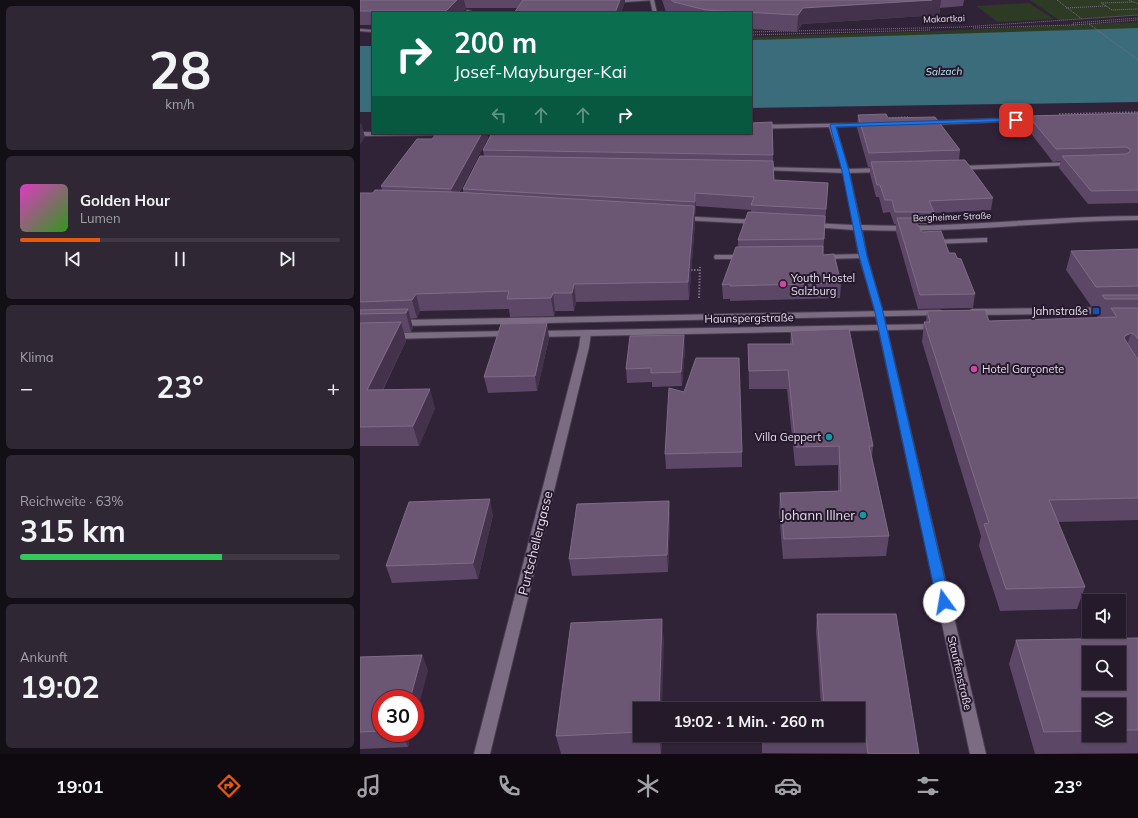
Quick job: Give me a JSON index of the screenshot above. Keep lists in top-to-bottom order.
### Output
{
  "streets": {
    "street": [
      "Bergheimer Straße",
      "Haunspergstraße",
      "Purtschellergasse",
      "Stauffenstraße"
    ],
    "path": ["Makartkai"]
  },
  "crossings": [
    ["Bergheimer Straße", "Stauffenstraße"],
    ["Haunspergstraße", "Purtschellergasse"],
    ["Haunspergstraße", "Stauffenstraße"]
  ],
  "water": ["Salzach"],
  "places": {
    "other": [
      "Youth Hostel Salzburg",
      "Hotel Garçonete",
      "Villa Geppert",
      "Johann Illner"
    ],
    "transit": ["Jahnstraße"]
  },
  "page": {
    "tile": [
      ["28", "km/h"],
      "Klima",
      ["Reichweite · 63%", "315 km"],
      ["Ankunft", "19:02"]
    ],
    "turn": ["200 m", "Josef-Mayburger-Kai"],
    "song": ["Golden Hour", "Lumen"],
    "heat": ["−", "23°", "+"],
    "limit": "30",
    "trip": "19:02 · 1 Min. · 260 m",
    "tabs": ["19:01", "23°"]
  }
}
